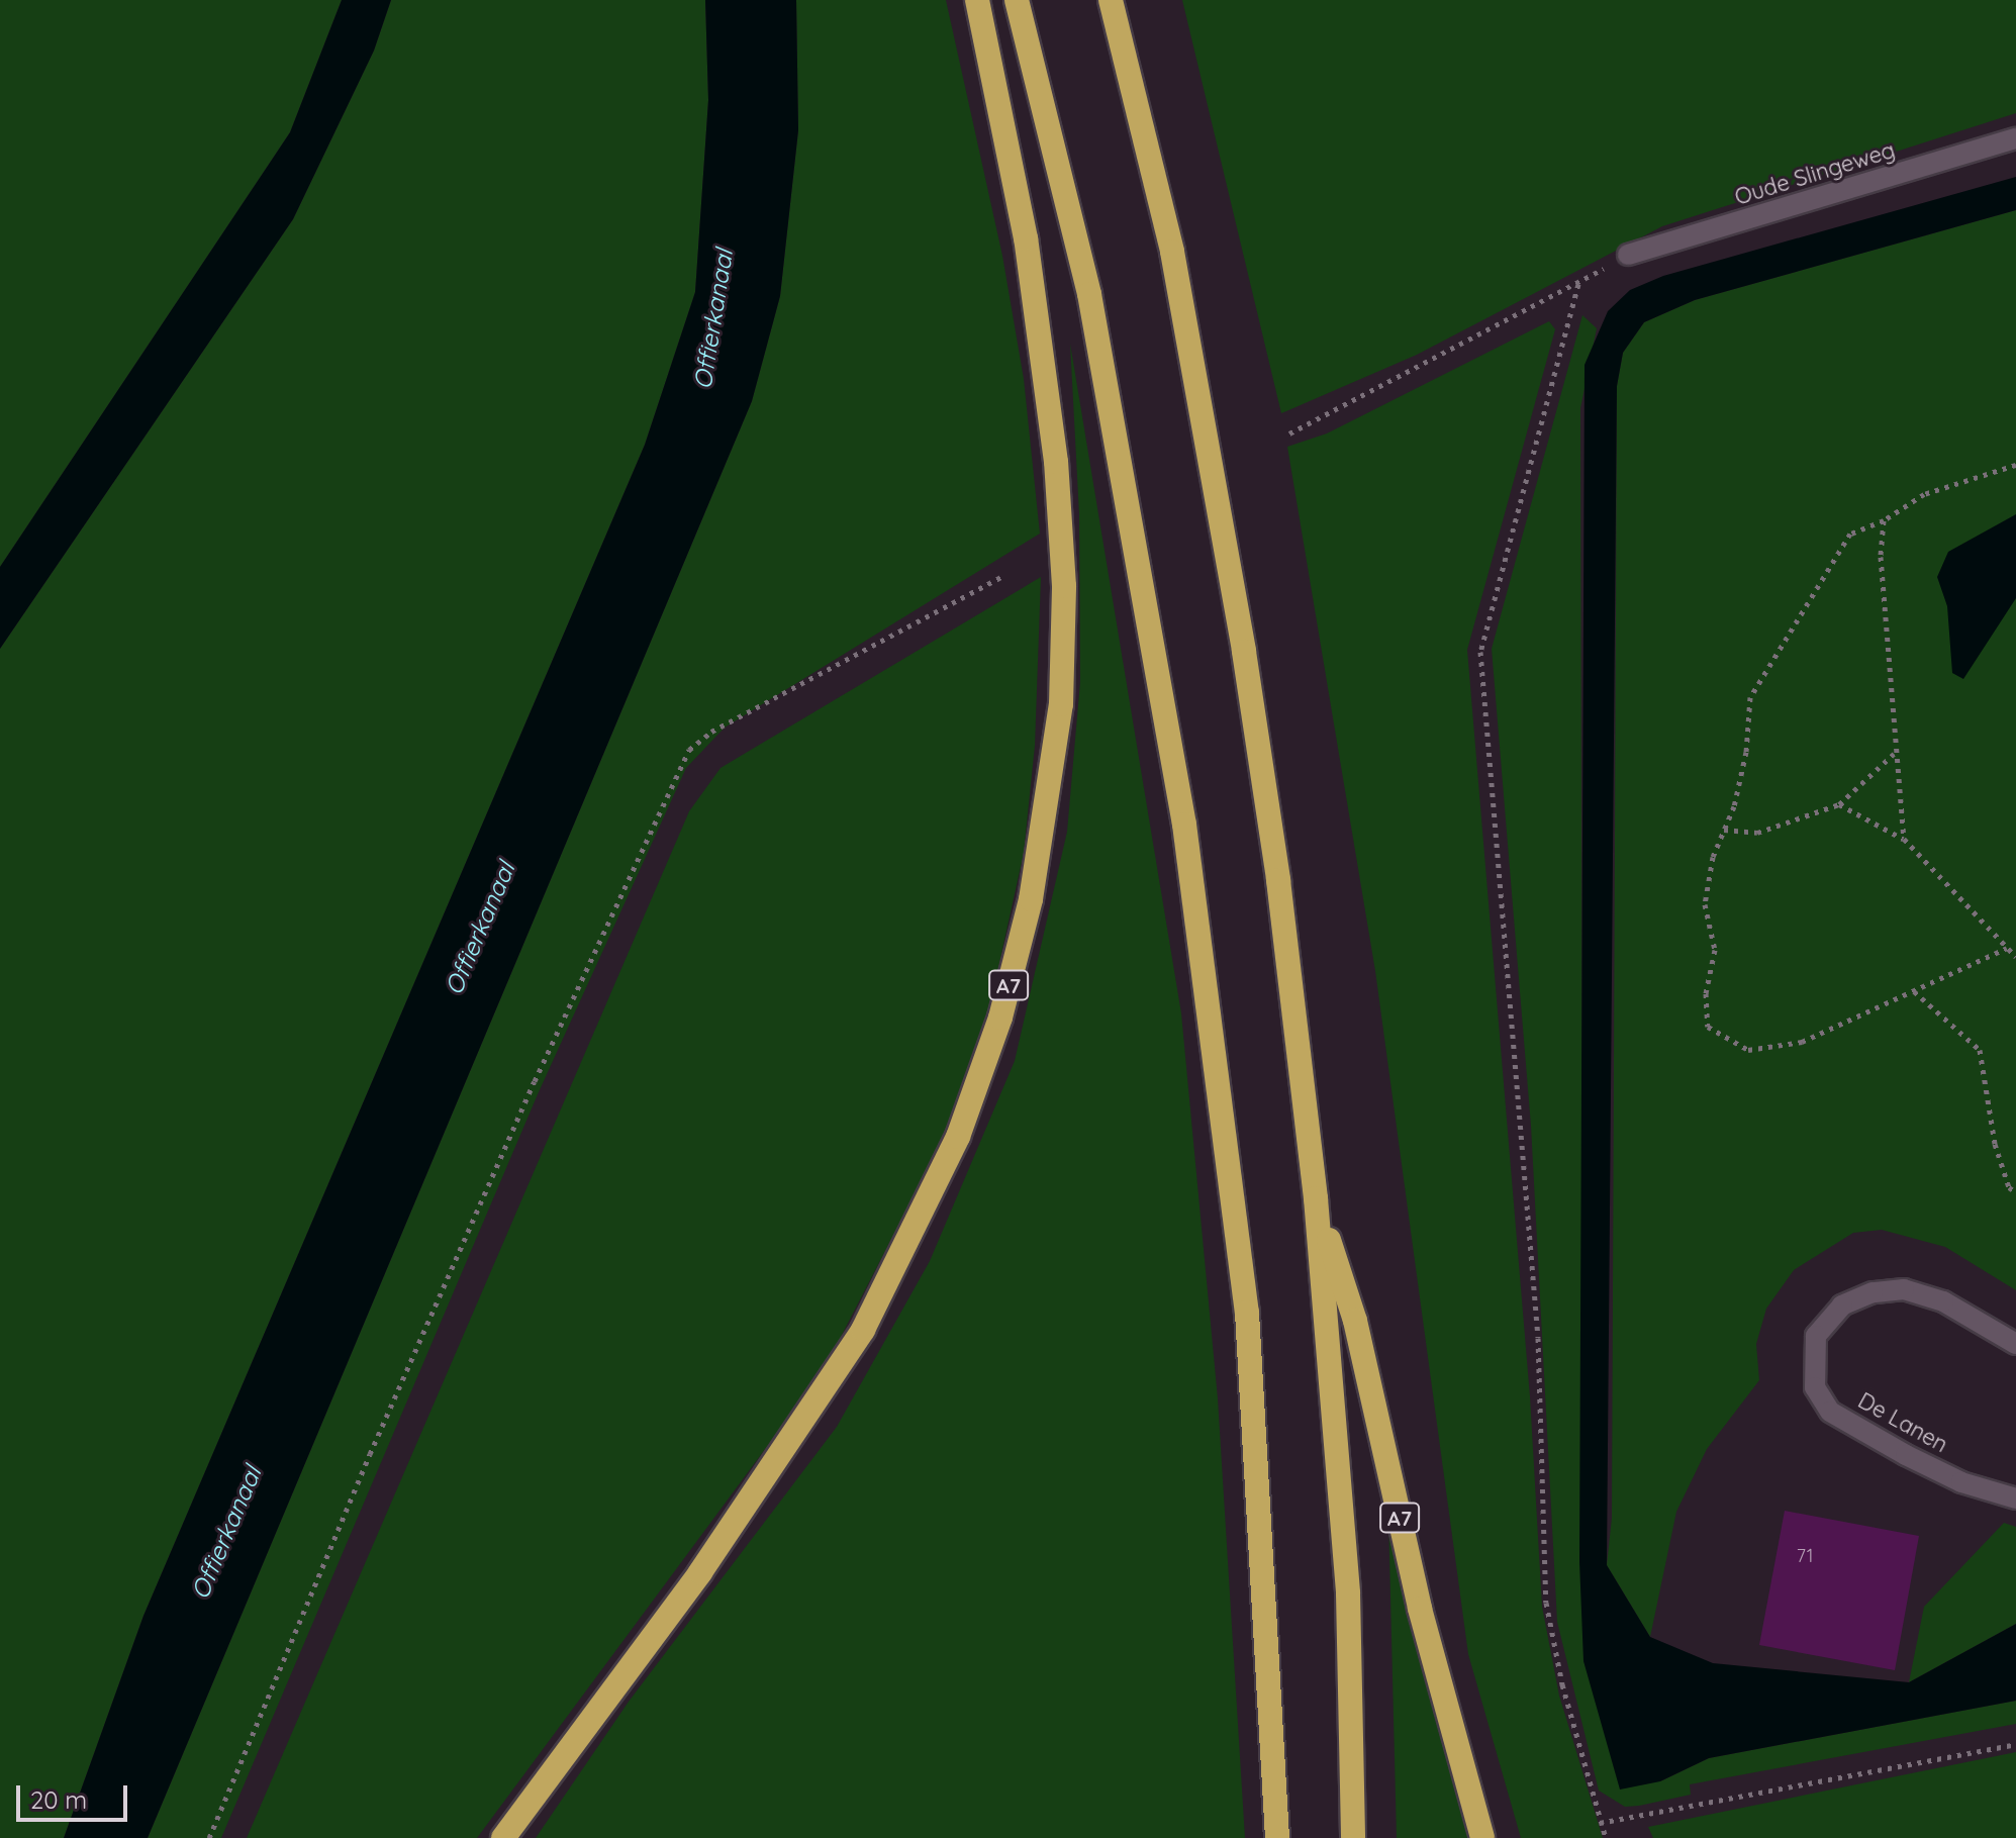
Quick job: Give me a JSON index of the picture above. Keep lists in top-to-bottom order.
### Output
{
  "streets": {
    "highway": ["A7"],
    "street": ["Oude Slingeweg", "De Lanen"]
  },
  "water": ["Offierkanaal"],
  "house_numbers": ["71"],
  "scale_bar": "20 m"
}
